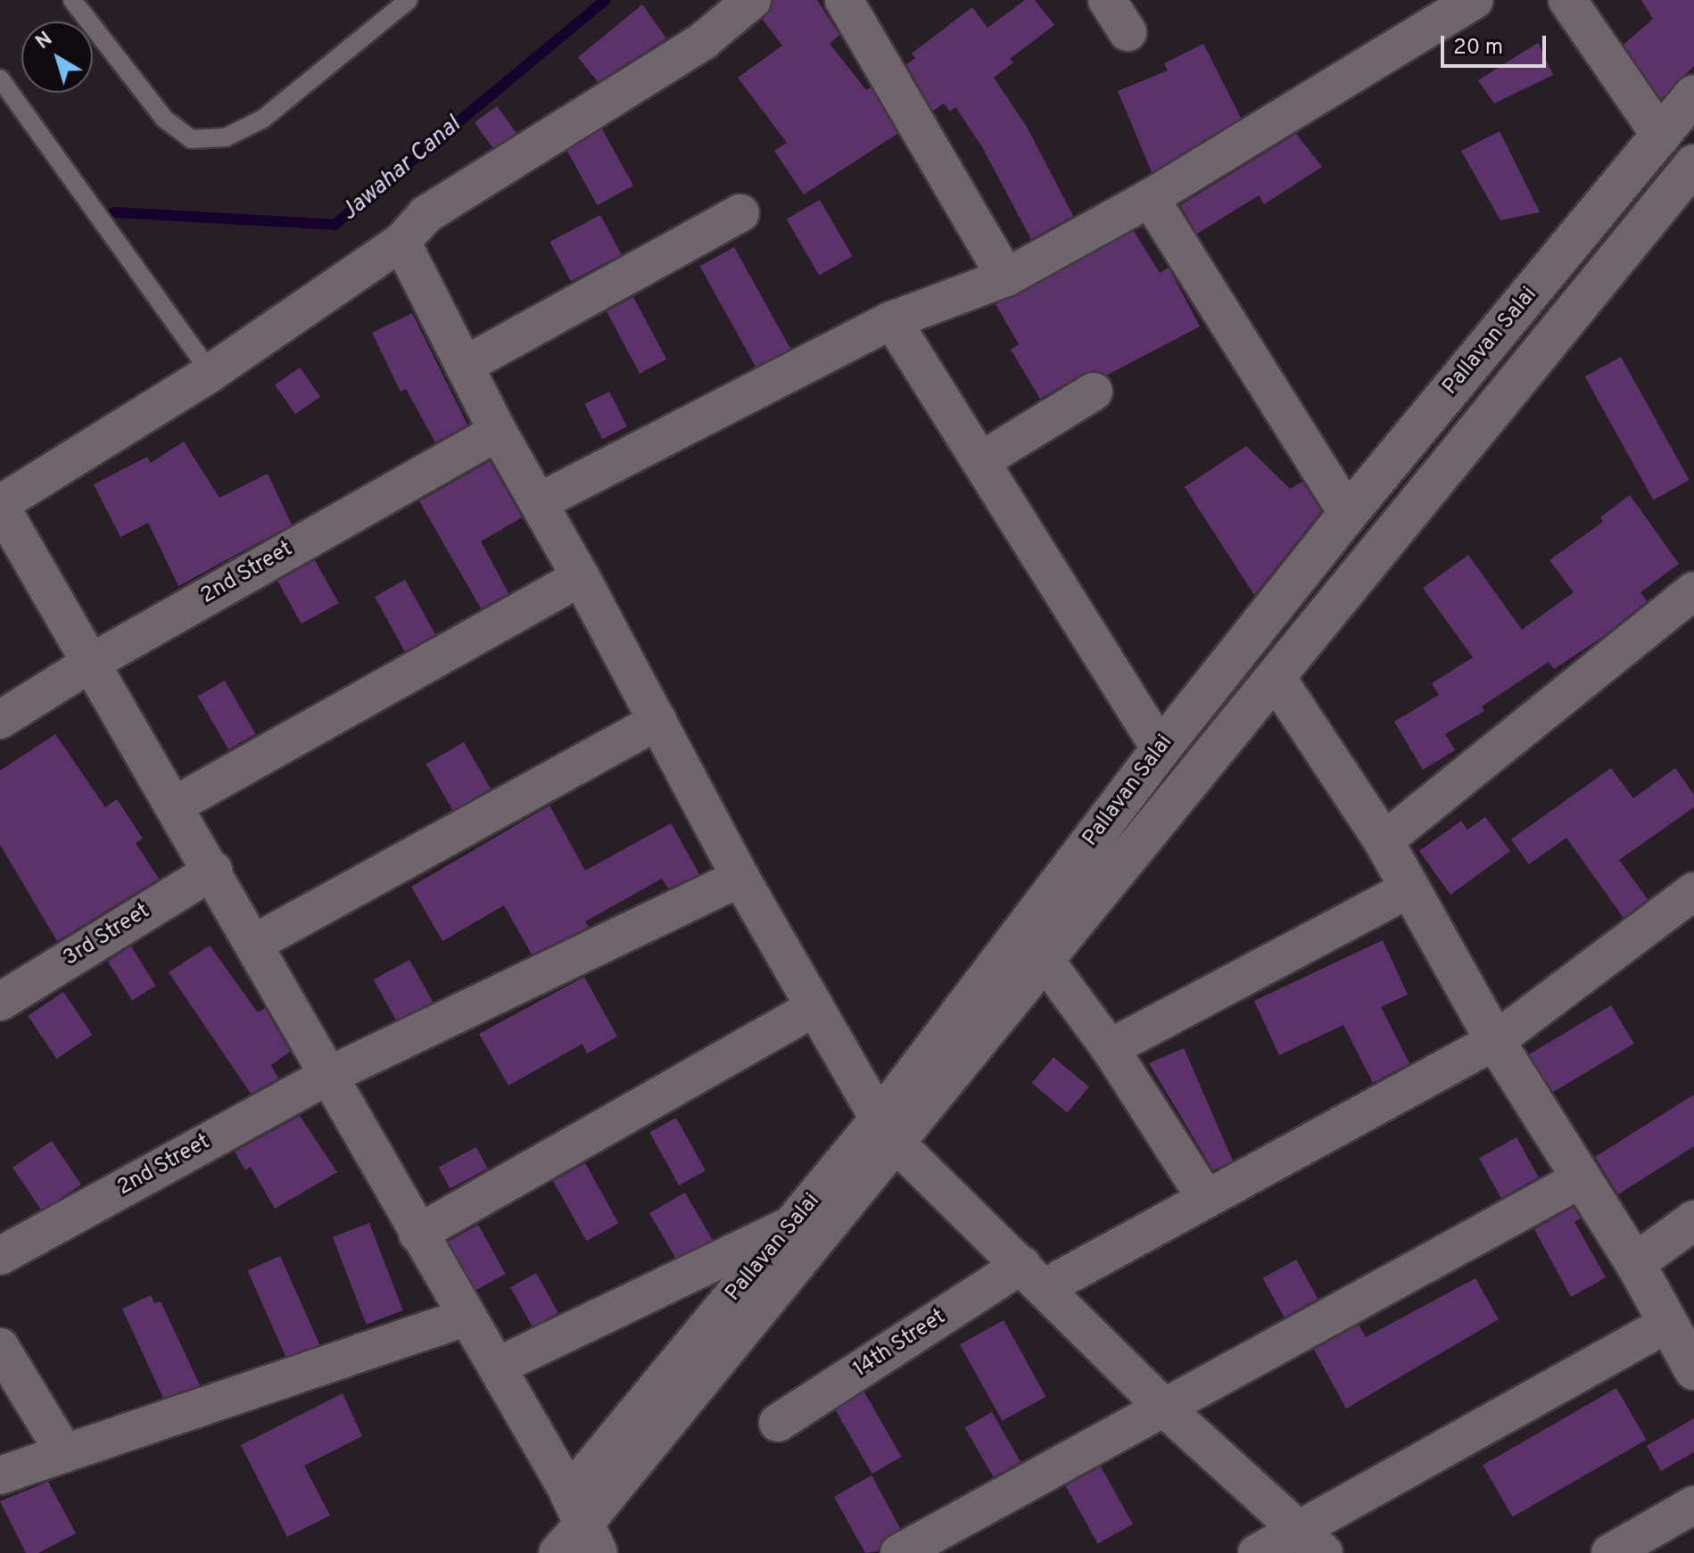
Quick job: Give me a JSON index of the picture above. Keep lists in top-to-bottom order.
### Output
{
  "streets": {
    "street": [
      "Pallavan Salai",
      "2nd Street",
      "3rd Street",
      "14th Street"
    ]
  },
  "water": ["Jawahar Canal"],
  "scale_bar": "20 m",
  "north": "top left"
}
